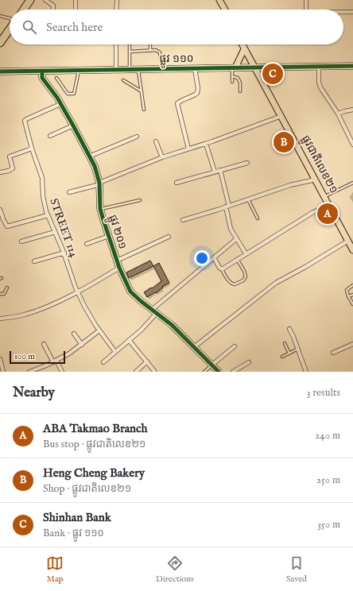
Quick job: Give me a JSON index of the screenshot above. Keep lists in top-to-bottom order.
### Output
{
  "streets": {
    "main road": ["ផ្លូវជាតិលេខ២១"],
    "street": ["ផ្លូវ ១១០", "STREET 114", "ផ្លូវ ២០១"]
  },
  "crossings": [
    ["ផ្លូវ ១១០", "ផ្លូវជាតិលេខ២១"],
    ["ផ្លូវ ១១០", "ផ្លូវ ២០១"],
    ["STREET 114", "ផ្លូវ ២០១"]
  ],
  "scale_bar": "100 m",
  "page": {
    "search": "Search here",
    "pins": ["C", "B", "A"],
    "scale": "100 m",
    "heading": ["Nearby", "3 results"],
    "list": [
      {
        "mark": "A",
        "name": "ABA Takmao Branch",
        "note": "Bus stop · ផ្លូវជាតិលេខ២១",
        "value": "240 m"
      },
      {
        "mark": "B",
        "name": "Heng Cheng Bakery",
        "note": "Shop · ផ្លូវជាតិលេខ២១",
        "value": "250 m"
      },
      {
        "mark": "C",
        "name": "Shinhan Bank",
        "note": "Bank · ផ្លូវ ១១០",
        "value": "350 m"
      }
    ],
    "nav": ["Map", "Directions", "Saved"]
  }
}
